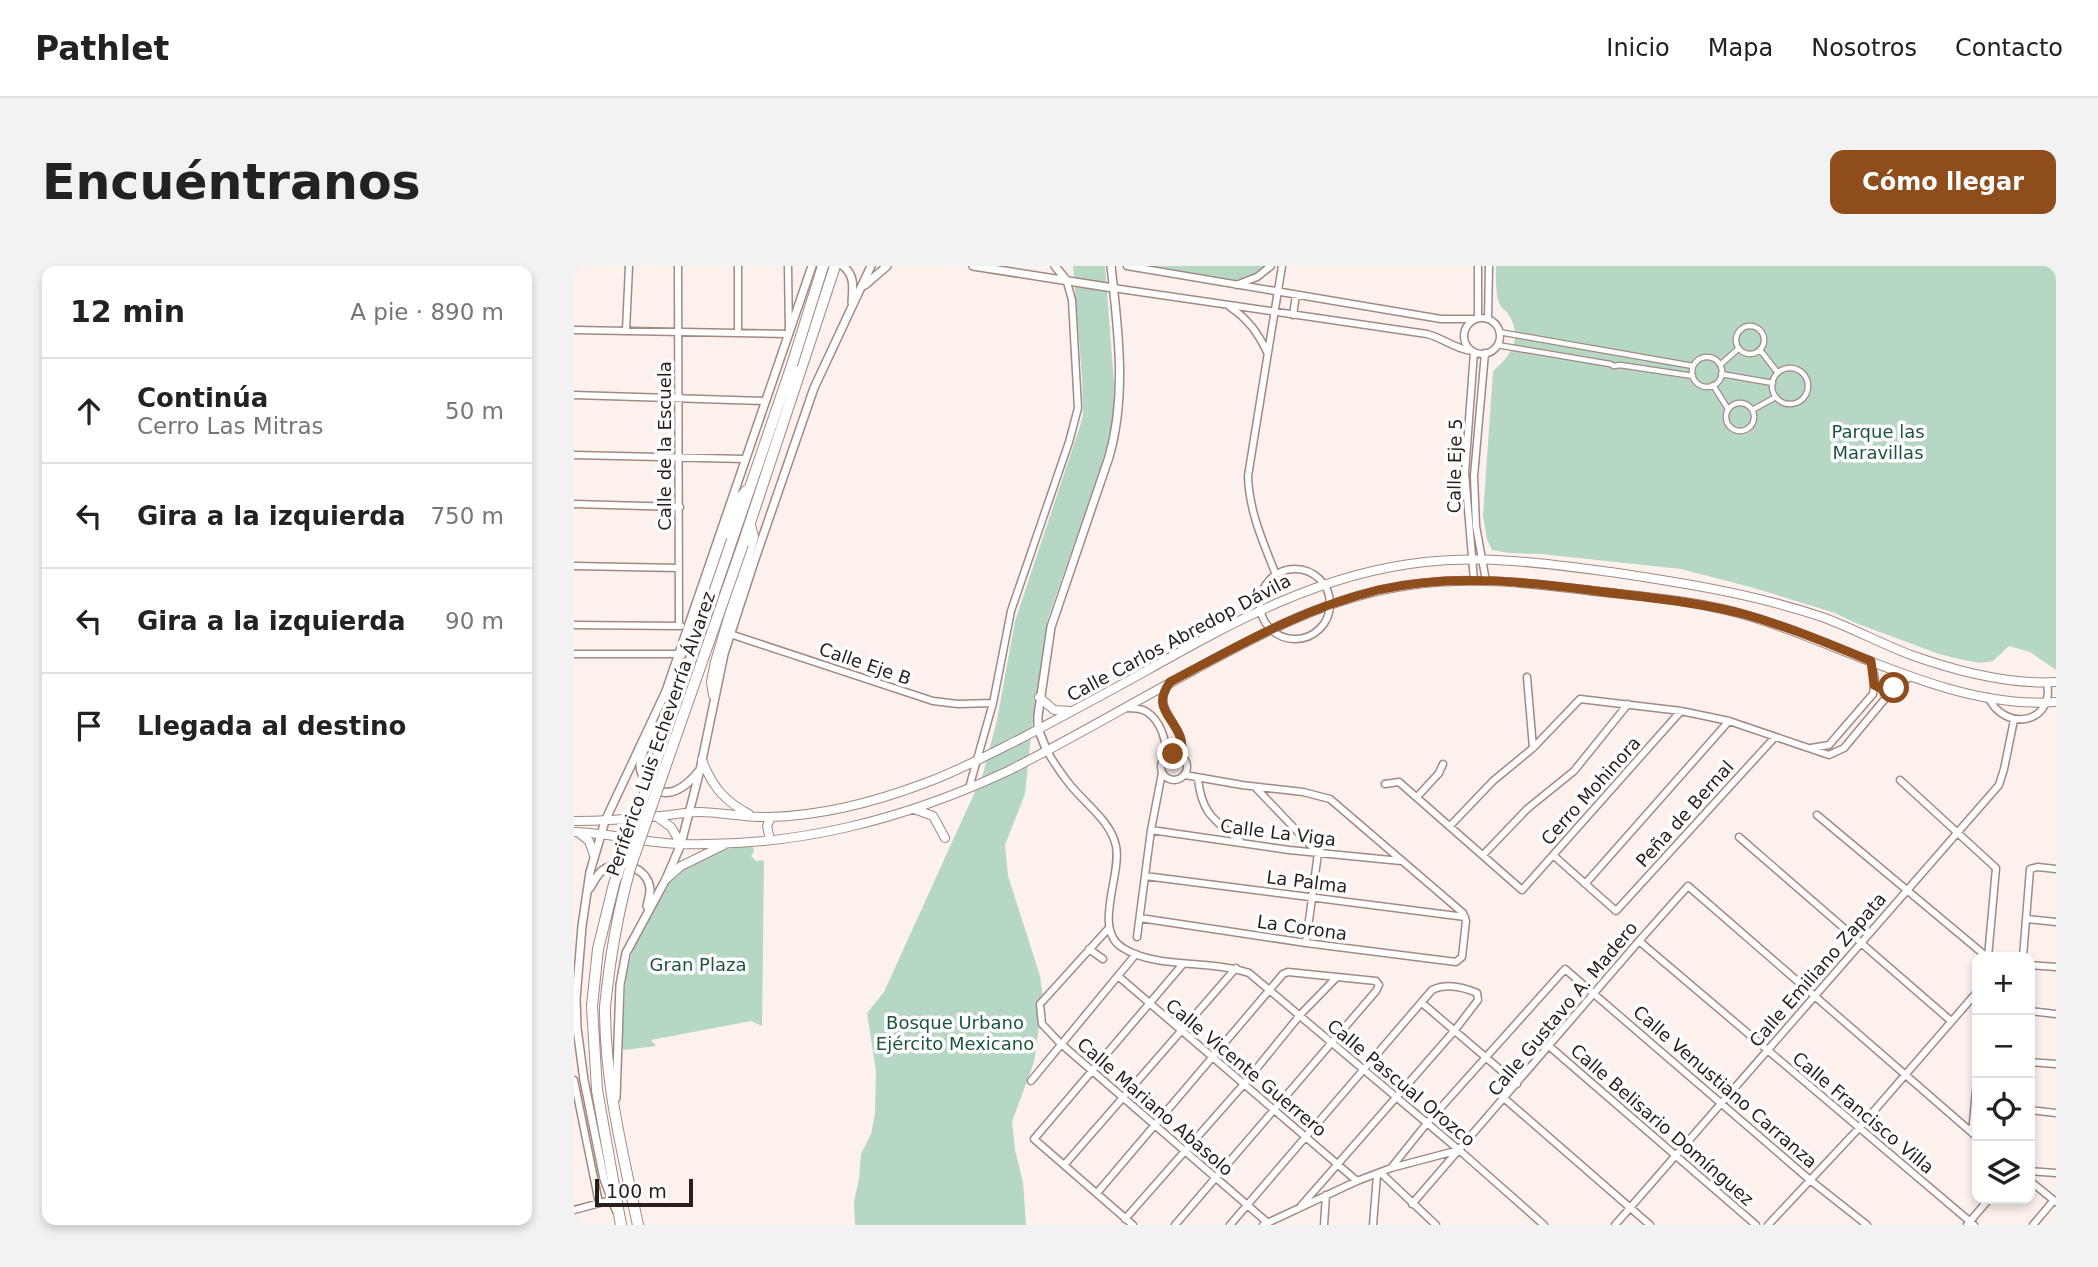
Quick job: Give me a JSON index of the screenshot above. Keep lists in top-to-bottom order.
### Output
{
  "streets": {
    "highway": ["Periférico Luis Echeverría Álvarez"],
    "main road": ["Calle Carlos Abredop Dávila"],
    "street": [
      "Calle de la Escuela",
      "Calle Eje 5",
      "Calle Eje B",
      "Cerro Mohinora",
      "Peña de Bernal",
      "Calle La Viga",
      "La Palma",
      "La Corona",
      "Calle Emiliano Zapata",
      "Calle Gustavo A. Madero",
      "Calle Vicente Guerrero",
      "Calle Pascual Orozco",
      "Calle Venustiano Carranza",
      "Calle Mariano Abasolo",
      "Calle Francisco Villa",
      "Calle Belisario Domínguez"
    ]
  },
  "crossings": [
    ["Calle Eje 5", "Calle Carlos Abredop Dávila"],
    ["Calle Carlos Abredop Dávila", "Periférico Luis Echeverría Álvarez"],
    ["Calle Eje B", "Periférico Luis Echeverría Álvarez"],
    ["La Palma", "La Corona"],
    ["Calle Emiliano Zapata", "Calle Gustavo A. Madero"],
    ["Calle Emiliano Zapata", "Calle Venustiano Carranza"],
    ["Calle Emiliano Zapata", "Calle Francisco Villa"],
    ["Calle Emiliano Zapata", "Calle Belisario Domínguez"],
    ["Calle Gustavo A. Madero", "Calle Pascual Orozco"],
    ["Calle Gustavo A. Madero", "Calle Venustiano Carranza"],
    ["Calle Gustavo A. Madero", "Calle Francisco Villa"],
    ["Calle Gustavo A. Madero", "Calle Belisario Domínguez"]
  ],
  "parks": ["Parque las Maravillas", "Gran Plaza", "Bosque Urbano Ejército Mexicano"],
  "scale_bar": "100 m",
  "page": {
    "header": "Pathlet",
    "nav": [
      "Inicio",
      "Mapa",
      "Nosotros",
      "Contacto"
    ],
    "buttons": "Cómo llegar",
    "title": "Encuéntranos",
    "heading": ["12 min", "A pie · 890 m"],
    "list": [
      ["Continúa", "Cerro Las Mitras", "50 m"],
      ["Gira a la izquierda", "750 m"],
      ["Gira a la izquierda", "90 m"],
      "Llegada al destino"
    ],
    "map_buttons": ["+", "−"],
    "scale": "100 m"
  }
}
